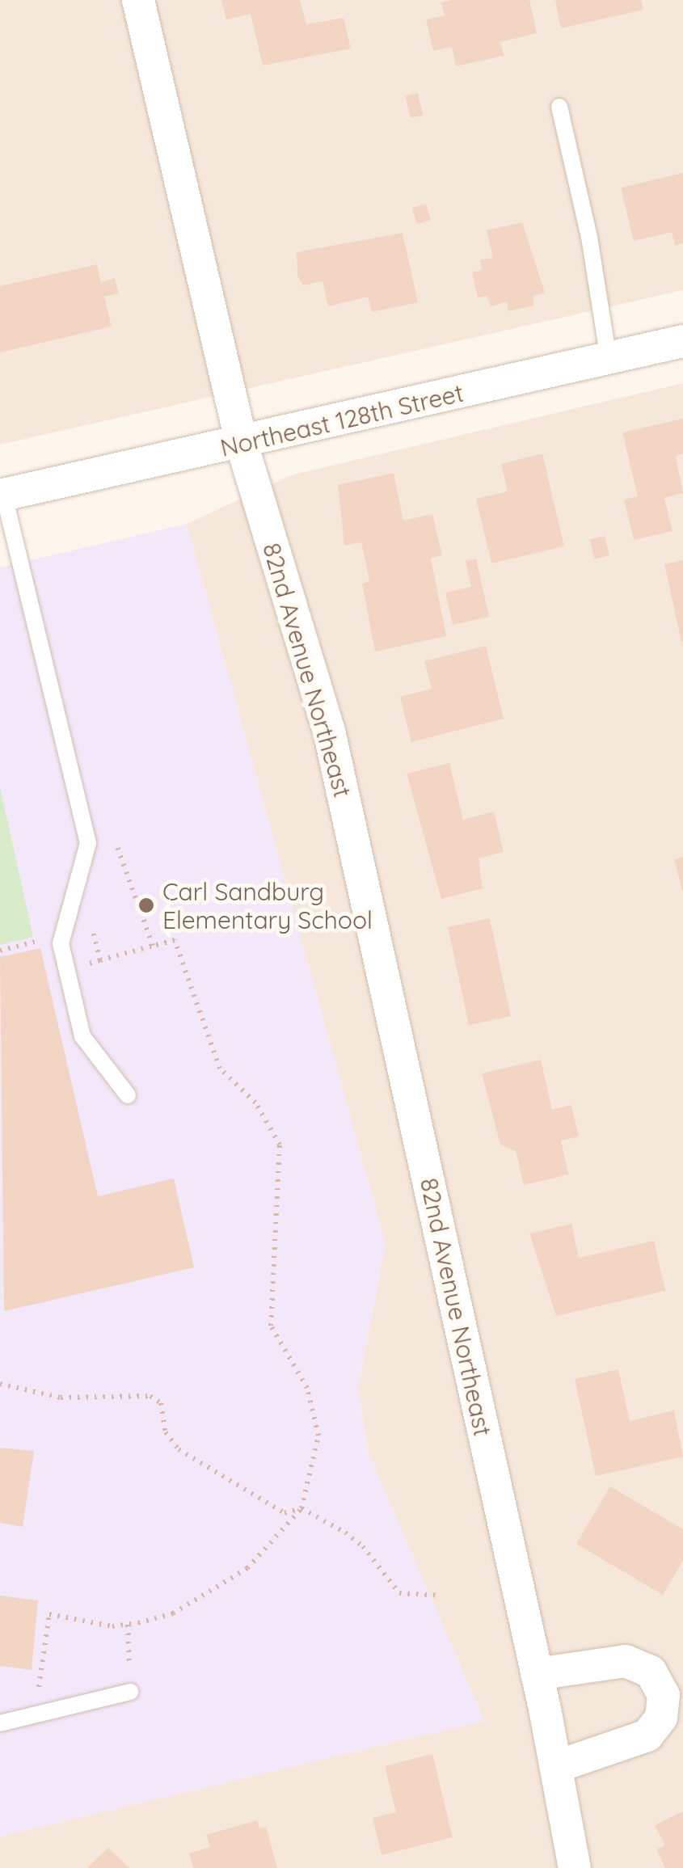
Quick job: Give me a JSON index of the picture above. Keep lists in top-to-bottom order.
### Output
{
  "streets": {
    "street": ["Northeast 128th Street", "82nd Avenue Northeast"]
  },
  "crossings": [
    ["Northeast 128th Street", "82nd Avenue Northeast"]
  ],
  "places": ["Carl Sandburg Elementary School"]
}
